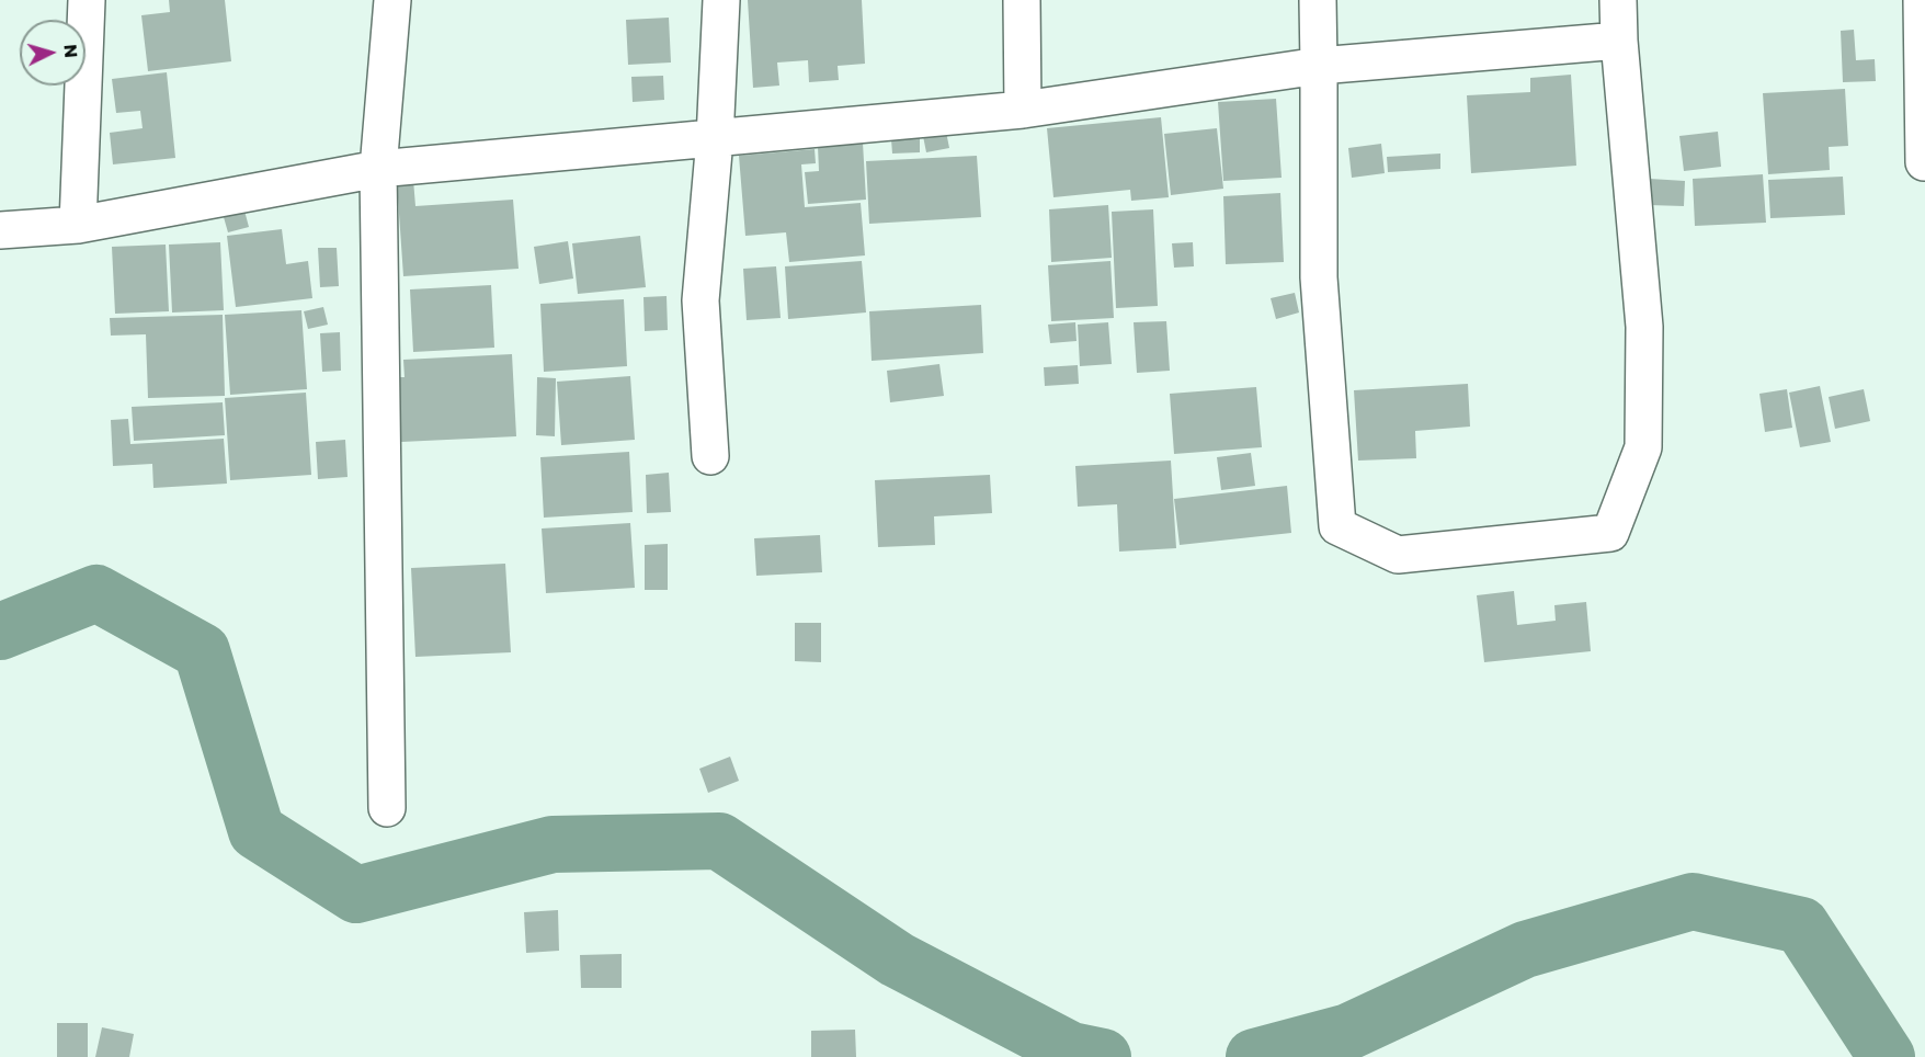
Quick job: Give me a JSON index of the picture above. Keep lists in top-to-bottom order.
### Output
{
  "north": "right"
}
